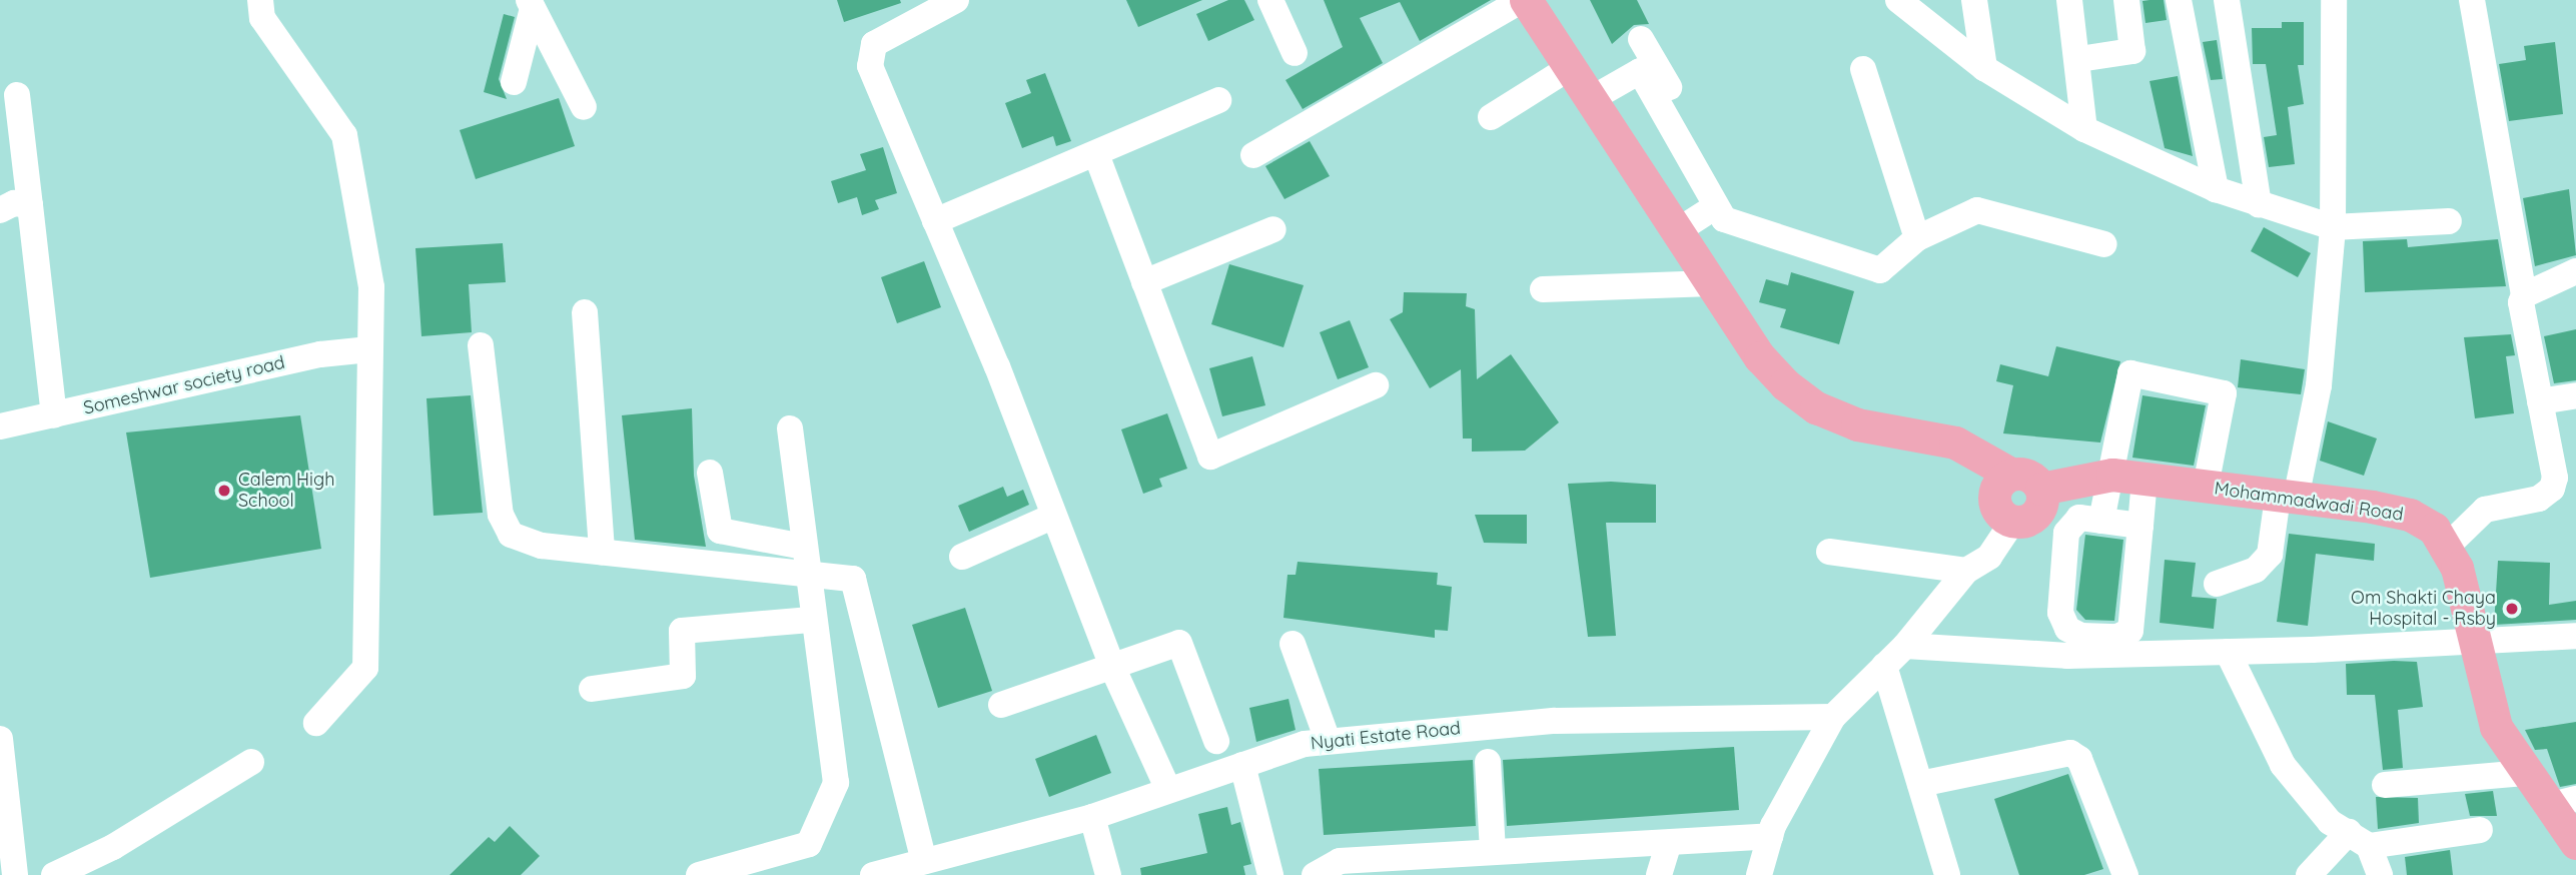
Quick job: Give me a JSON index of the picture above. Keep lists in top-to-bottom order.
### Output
{
  "streets": {
    "main road": ["Mohammadwadi Road"],
    "street": ["Someshwar society road", "Nyati Estate Road"]
  },
  "places": ["Calem High School", "Om Shakti Chaya Hospital - Rsby"]
}
